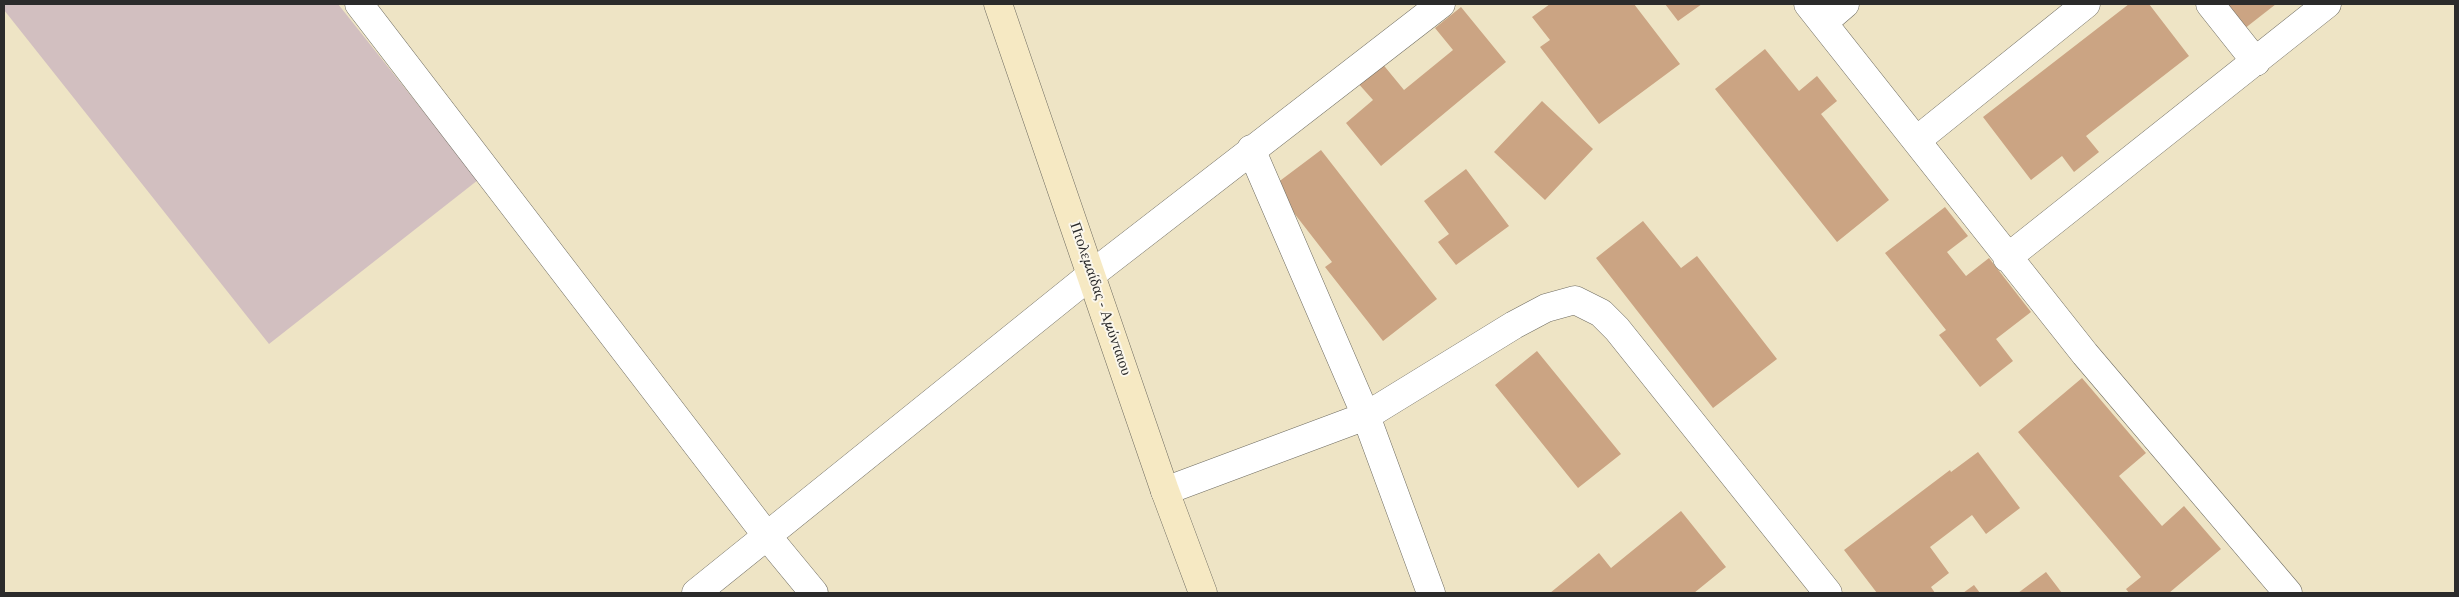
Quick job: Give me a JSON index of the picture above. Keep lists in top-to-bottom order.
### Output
{
  "streets": {
    "main road": ["Πτολεμαίδας - Αμύνταιου"]
  }
}
